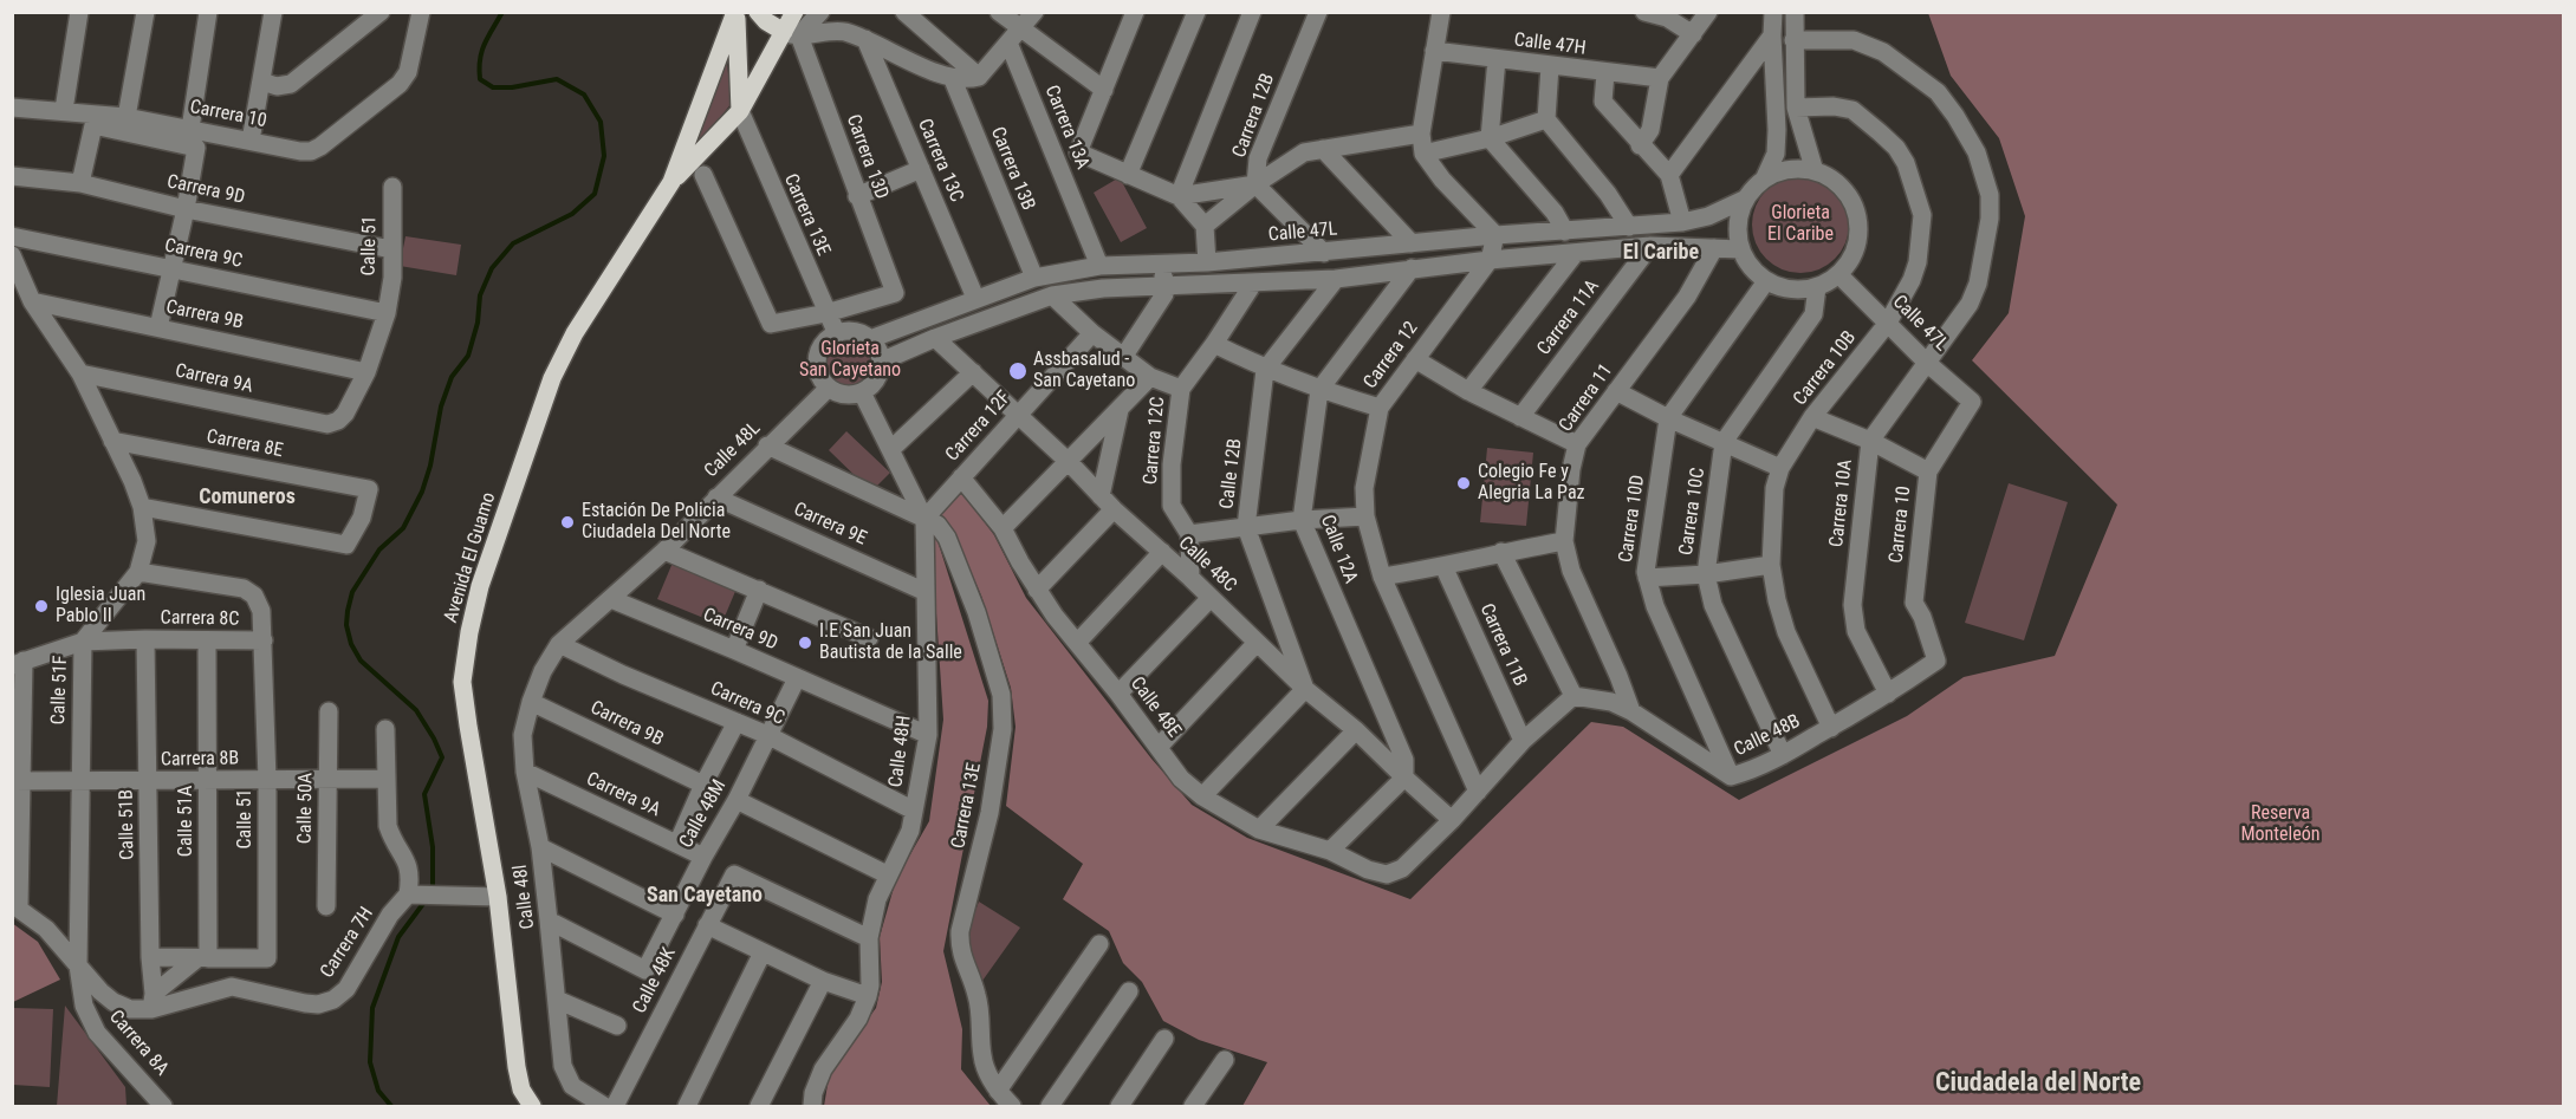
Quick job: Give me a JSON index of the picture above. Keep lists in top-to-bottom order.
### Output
{
  "streets": {
    "main road": ["Avenida El Guamo"],
    "street": [
      "Calle 47H",
      "Carrera 10",
      "Carrera 12B",
      "Carrera 13A",
      "Carrera 13D",
      "Carrera 13C",
      "Carrera 13B",
      "Carrera 9D",
      "Carrera 13E",
      "Calle 47L",
      "Calle 51",
      "Carrera 9C",
      "Carrera 9B",
      "Carrera 11A",
      "Carrera 12",
      "Carrera 10B",
      "Carrera 9A",
      "Carrera 11",
      "Carrera 12F",
      "Carrera 12C",
      "Carrera 8E",
      "Calle 48L",
      "Calle 12B",
      "Carrera 10A",
      "Carrera 10C",
      "Carrera 10D",
      "Carrera 9E",
      "Calle 12A",
      "Calle 48C",
      "Carrera 8C",
      "Carrera 11B",
      "Calle 51F",
      "Calle 48E",
      "Calle 48B",
      "Calle 48H",
      "Carrera 8B",
      "Calle 50A",
      "Calle 48M",
      "Calle 51A",
      "Calle 51B",
      "Calle 48l",
      "Carrera 7H",
      "Calle 48K",
      "Carrera 8A"
    ]
  },
  "crossings": [
    ["Carrera 10", "Calle 47L"],
    ["Carrera 10", "Calle 48B"],
    ["Carrera 12B", "Calle 47L"],
    ["Carrera 13A", "Calle 47L"],
    ["Carrera 13D", "Carrera 13E"],
    ["Carrera 13D", "Avenida El Guamo"],
    ["Carrera 13C", "Calle 47L"],
    ["Carrera 13B", "Calle 47L"],
    ["Carrera 9D", "Calle 51"],
    ["Carrera 9D", "Calle 48L"],
    ["Carrera 9D", "Calle 48H"],
    ["Carrera 9D", "Calle 48M"],
    ["Carrera 13E", "Calle 47L"],
    ["Carrera 13E", "Carrera 12F"],
    ["Carrera 13E", "Calle 48L"],
    ["Carrera 13E", "Avenida El Guamo"],
    ["Carrera 13E", "Calle 48H"],
    ["Calle 47L", "Carrera 12"],
    ["Calle 47L", "Carrera 10B"],
    ["Calle 47L", "Calle 48L"],
    ["Calle 47L", "Carrera 10A"],
    ["Calle 47L", "Carrera 10C"],
    ["Calle 47L", "Carrera 10D"],
    ["Calle 47L", "Calle 48H"],
    ["Calle 51", "Carrera 9C"],
    ["Calle 51", "Carrera 9B"],
    ["Calle 51", "Carrera 9A"],
    ["Calle 51", "Carrera 8C"],
    ["Calle 51", "Calle 51F"],
    ["Calle 51", "Carrera 8B"],
    ["Calle 51", "Calle 51A"],
    ["Carrera 9C", "Calle 48L"],
    ["Carrera 9C", "Calle 48H"],
    ["Carrera 9C", "Calle 48M"],
    ["Carrera 9B", "Calle 48L"],
    ["Carrera 9B", "Calle 51F"],
    ["Carrera 9B", "Calle 48l"],
    ["Carrera 10B", "Calle 48B"],
    ["Carrera 9A", "Calle 51F"],
    ["Carrera 9A", "Calle 48M"],
    ["Carrera 9A", "Calle 48l"],
    ["Carrera 11", "Calle 48B"],
    ["Carrera 12F", "Calle 48C"],
    ["Carrera 12F", "Calle 48E"],
    ["Carrera 12F", "Calle 48H"],
    ["Carrera 12C", "Calle 48C"],
    ["Carrera 12C", "Calle 48E"],
    ["Carrera 8E", "Calle 51F"],
    ["Calle 48L", "Carrera 9E"],
    ["Calle 48L", "Calle 48H"],
    ["Calle 48L", "Calle 48l"],
    ["Calle 12B", "Calle 48C"],
    ["Carrera 10A", "Calle 48B"],
    ["Carrera 10C", "Carrera 10D"],
    ["Carrera 10C", "Calle 48B"],
    ["Carrera 10D", "Calle 48B"],
    ["Carrera 9E", "Calle 48H"],
    ["Calle 12A", "Calle 48C"],
    ["Calle 48C", "Calle 48E"],
    ["Carrera 8C", "Calle 51F"],
    ["Carrera 8C", "Calle 51A"],
    ["Carrera 8C", "Calle 51B"],
    ["Calle 51F", "Carrera 8B"],
    ["Calle 51F", "Carrera 8A"],
    ["Calle 48H", "Calle 48K"],
    ["Carrera 8B", "Calle 50A"],
    ["Carrera 8B", "Calle 51A"],
    ["Carrera 8B", "Calle 51B"],
    ["Calle 48M", "Calle 48l"],
    ["Calle 51B", "Carrera 7H"],
    ["Calle 51B", "Carrera 8A"],
    ["Carrera 7H", "Carrera 8A"]
  ],
  "districts": [
    "El Caribe",
    "Comuneros",
    "San Cayetano",
    "Ciudadela del Norte"
  ],
  "parks": ["Glorieta El Caribe", "Glorieta San Cayetano", "Reserva Monteleón"],
  "places": [
    "Assbasalud - San Cayetano",
    "Colegio Fe y Alegria La Paz",
    "Estación De Policia Ciudadela Del Norte",
    "Iglesia Juan Pablo II",
    "I.E San Juan Bautista de la Salle"
  ]
}
